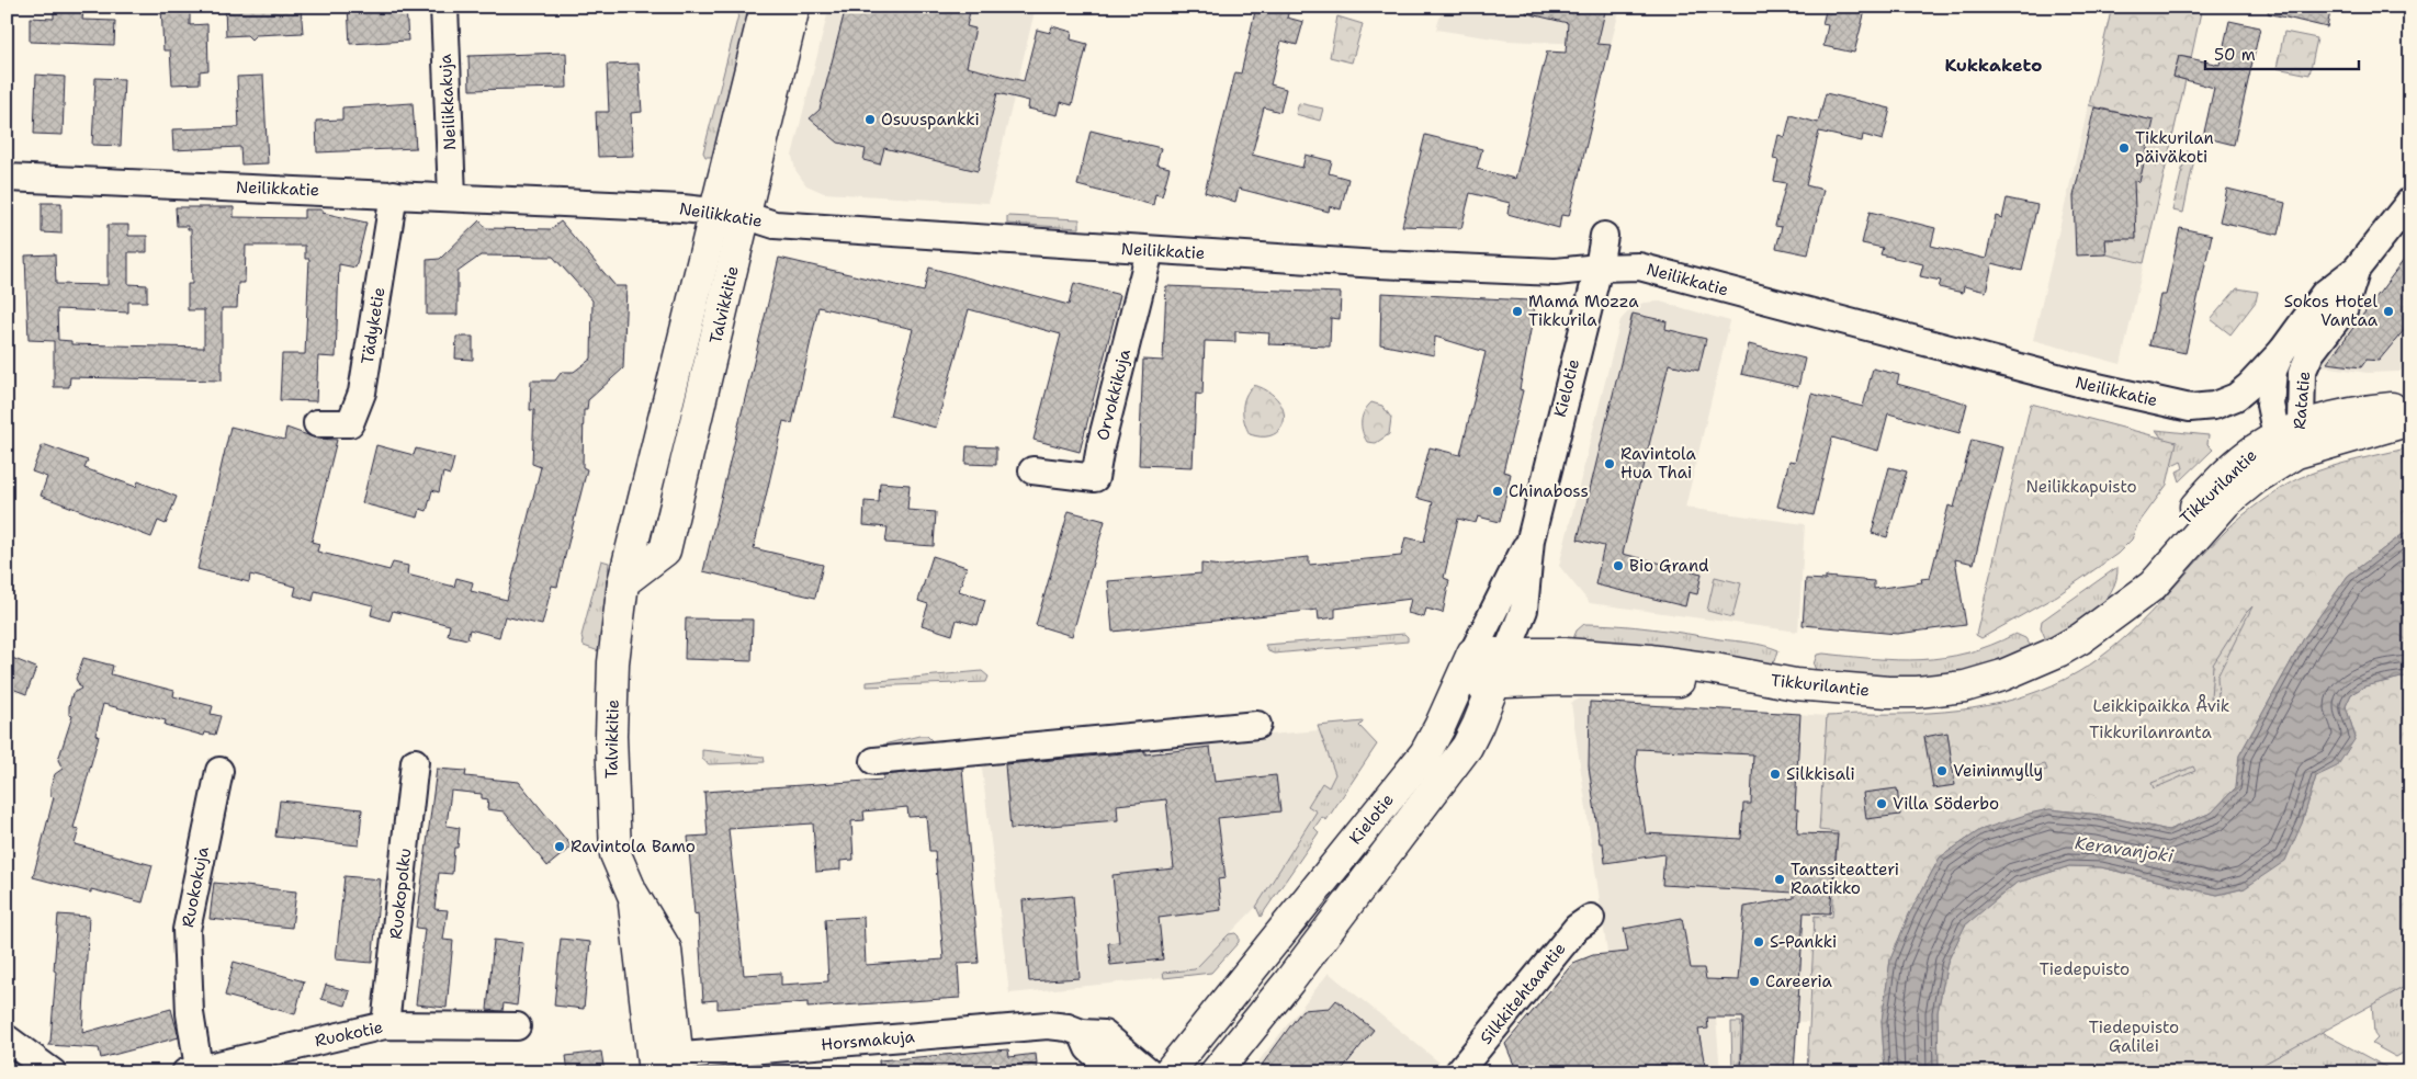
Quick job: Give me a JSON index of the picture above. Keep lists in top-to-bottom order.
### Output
{
  "streets": {
    "main road": ["Talvikkitie", "Kielotie", "Tikkurilantie"],
    "street": [
      "Neilikkakuja",
      "Neilikkatie",
      "Tädyketie",
      "Orvokkikuja",
      "Ratatie",
      "Ruokokuja",
      "Ruokopolku",
      "Silkkitehtaantie",
      "Ruokotie",
      "Horsmakuja"
    ]
  },
  "crossings": [
    ["Neilikkakuja", "Neilikkatie"],
    ["Neilikkatie", "Talvikkitie"],
    ["Neilikkatie", "Tädyketie"],
    ["Neilikkatie", "Kielotie"],
    ["Neilikkatie", "Orvokkikuja"],
    ["Neilikkatie", "Ratatie"],
    ["Talvikkitie", "Horsmakuja"],
    ["Kielotie", "Tikkurilantie"],
    ["Ratatie", "Tikkurilantie"],
    ["Ruokokuja", "Ruokotie"],
    ["Ruokopolku", "Ruokotie"]
  ],
  "districts": ["Kukkaketo"],
  "water": ["Keravanjoki"],
  "parks": [
    "Neilikkapuisto",
    "Leikkipaikka Åvik",
    "Tikkurilanranta",
    "Tiedepuisto",
    "Tiedepuisto Galilei"
  ],
  "places": [
    "Osuuspankki",
    "Tikkurilan päiväkoti",
    "Mama Mozza Tikkurila",
    "Sokos Hotel Vantaa",
    "Ravintola Hua Thai",
    "Chinaboss",
    "Bio Grand",
    "Veininmylly",
    "Silkkisali",
    "Villa Söderbo",
    "Ravintola Bamo",
    "Tanssiteatteri Raatikko",
    "S-Pankki",
    "Careeria"
  ],
  "scale_bar": "50 m"
}
